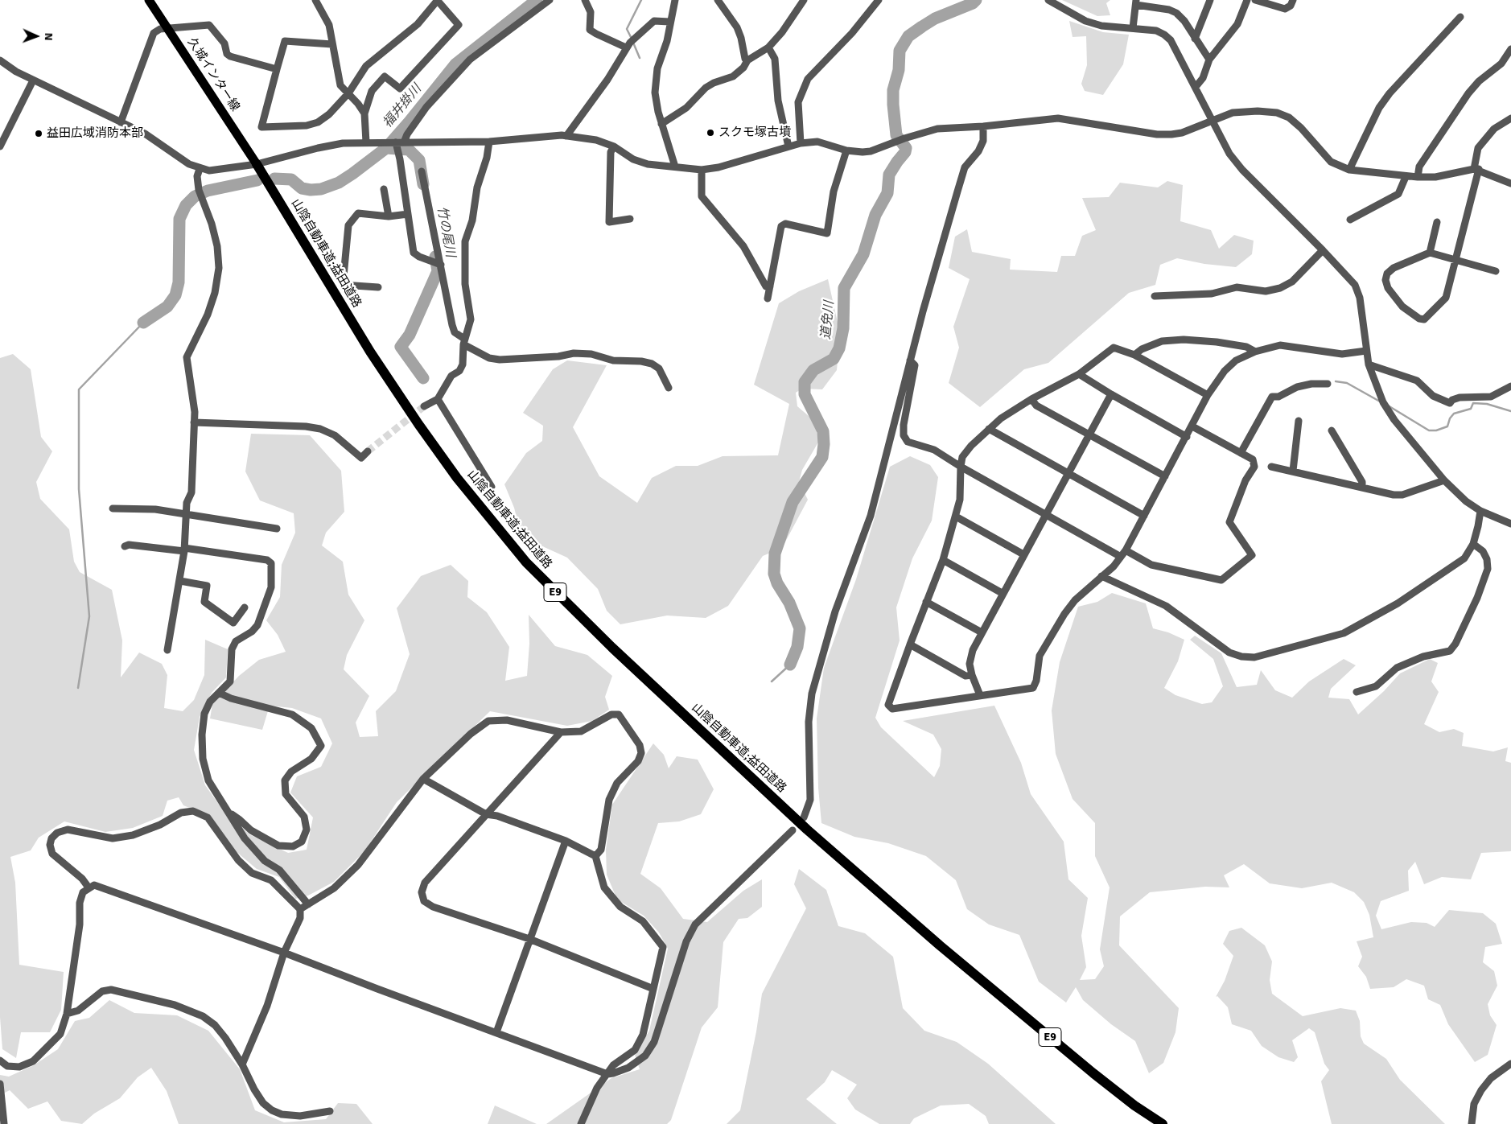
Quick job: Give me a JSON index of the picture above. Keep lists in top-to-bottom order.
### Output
{
  "streets": {
    "highway": ["山陰自動車道;益田道路", "E9"],
    "main road": ["久城インター線"]
  },
  "crossings": [
    ["久城インター線", "山陰自動車道;益田道路"]
  ],
  "water": ["福井掛川", "竹の尾川", "道免川"],
  "places": ["スクモ塚古墳", "益田広域消防本部"],
  "north": "right"
}
